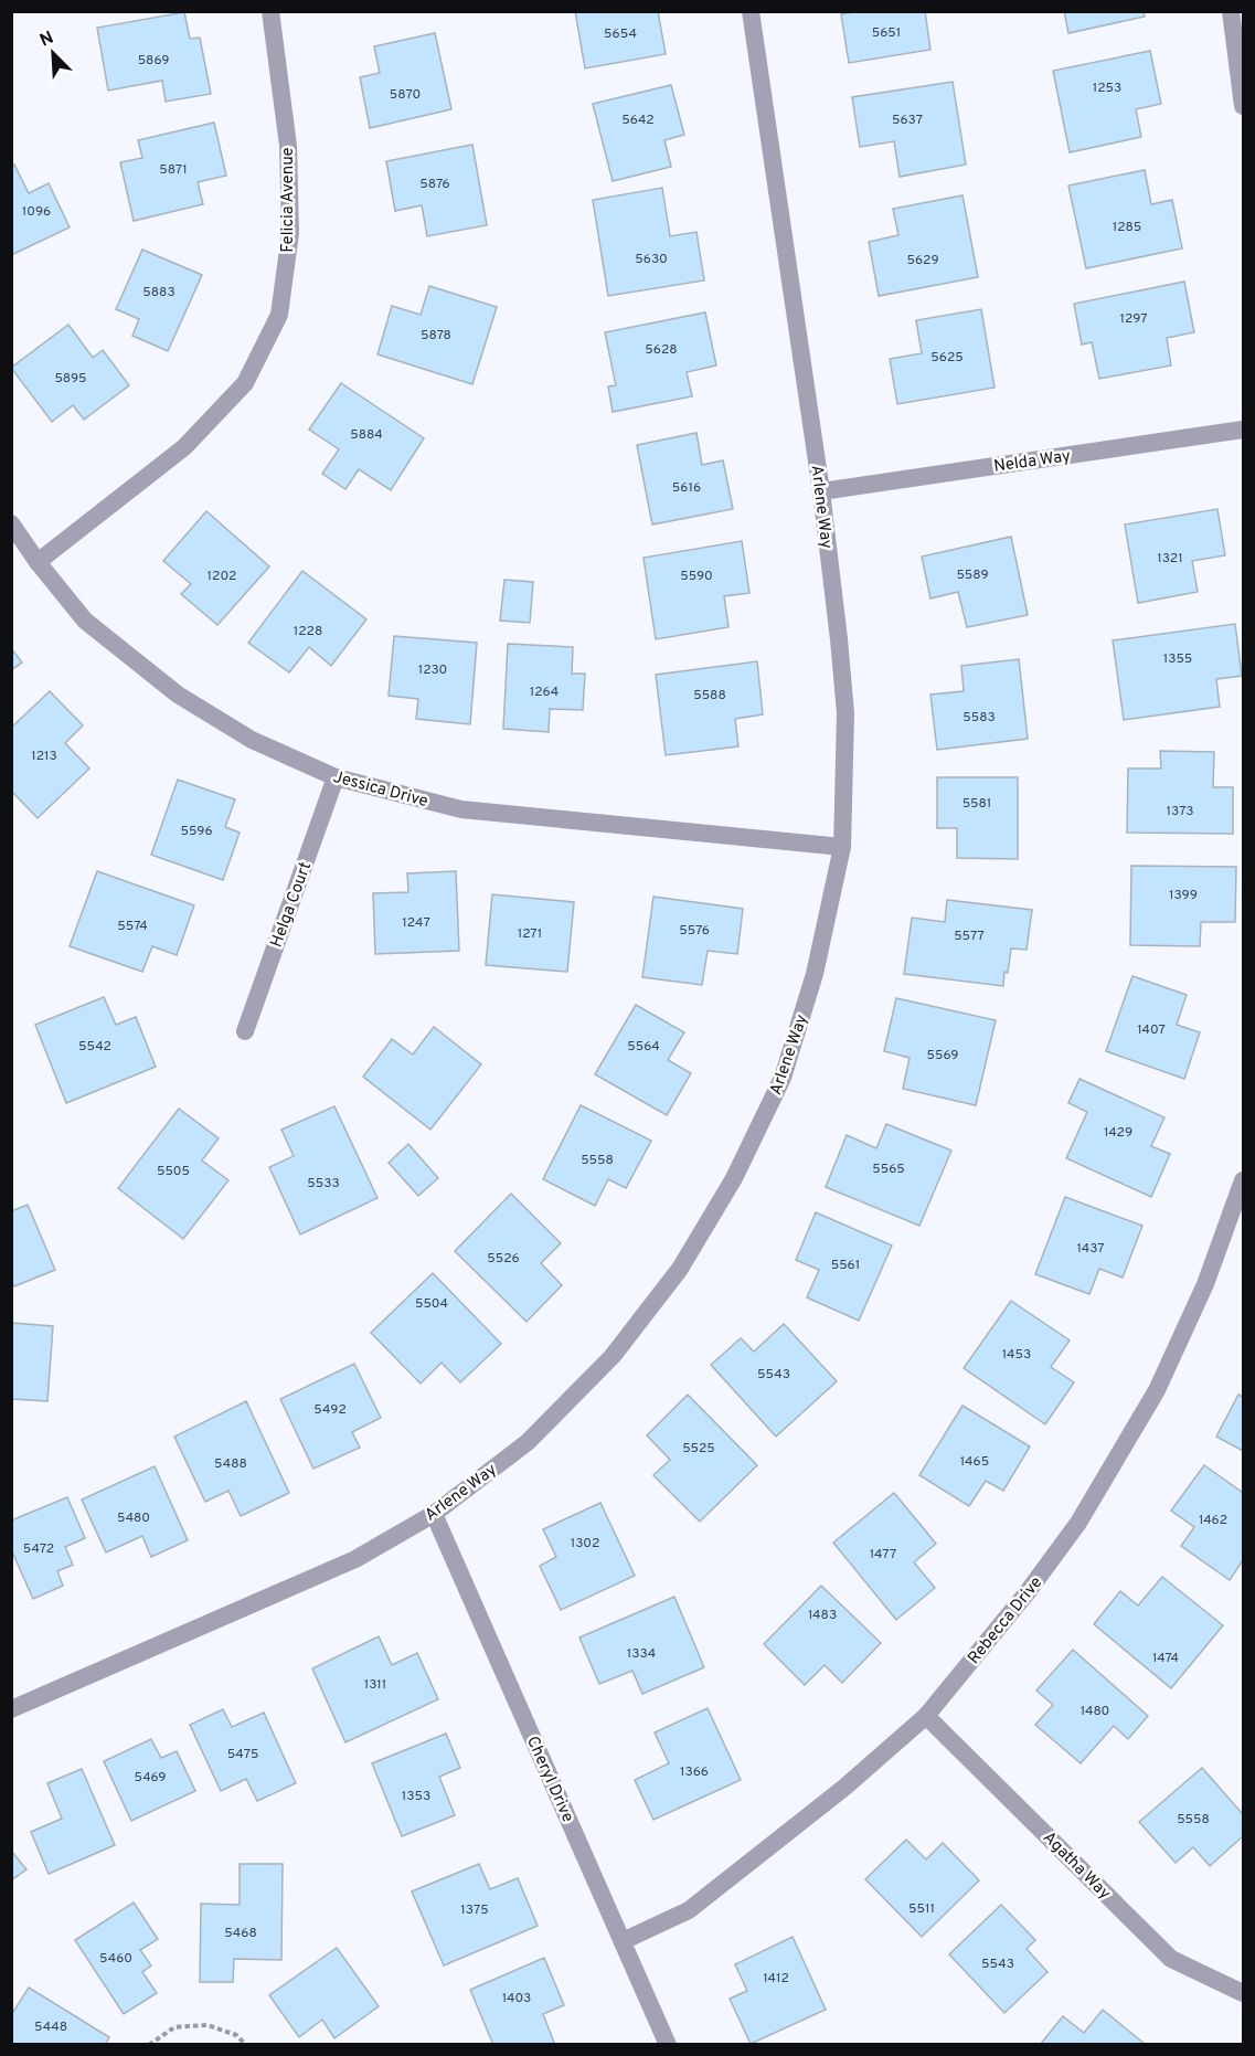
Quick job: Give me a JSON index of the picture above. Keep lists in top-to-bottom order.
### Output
{
  "streets": {
    "street": [
      "Felicia Avenue",
      "Nelda Way",
      "Arlene Way",
      "Jessica Drive",
      "Helga Court",
      "Rebecca Drive",
      "Cheryl Drive",
      "Agatha Way"
    ]
  },
  "crossings": [
    ["Felicia Avenue", "Jessica Drive"],
    ["Nelda Way", "Arlene Way"],
    ["Arlene Way", "Jessica Drive"],
    ["Arlene Way", "Cheryl Drive"],
    ["Jessica Drive", "Helga Court"],
    ["Rebecca Drive", "Cheryl Drive"],
    ["Rebecca Drive", "Agatha Way"]
  ],
  "house_numbers": [
    "5651",
    "5654",
    "5869",
    "1253",
    "5870",
    "5642",
    "5637",
    "5871",
    "5876",
    "1096",
    "1285",
    "5630",
    "5629",
    "5883",
    "1297",
    "5878",
    "5628",
    "5625",
    "5895",
    "5884",
    "5616",
    "1321",
    "5589",
    "1202",
    "5590",
    "1228",
    "1355",
    "1230",
    "1264",
    "5588",
    "5583",
    "1213",
    "5581",
    "1373",
    "5596",
    "1399",
    "1247",
    "5574",
    "5576",
    "1271",
    "5577",
    "1407",
    "5542",
    "5564",
    "5569",
    "1429",
    "5558",
    "5565",
    "5505",
    "5533",
    "1437",
    "5526",
    "5561",
    "5504",
    "1453",
    "5543",
    "5492",
    "5525",
    "1465",
    "5488",
    "5480",
    "1462",
    "1302",
    "5472",
    "1477",
    "1483",
    "1334",
    "1474",
    "1311",
    "1480",
    "5475",
    "1366",
    "5469",
    "1353",
    "5558",
    "5511",
    "1375",
    "5468",
    "5460",
    "5543",
    "1412",
    "1403",
    "5448"
  ],
  "north": "top left"
}
